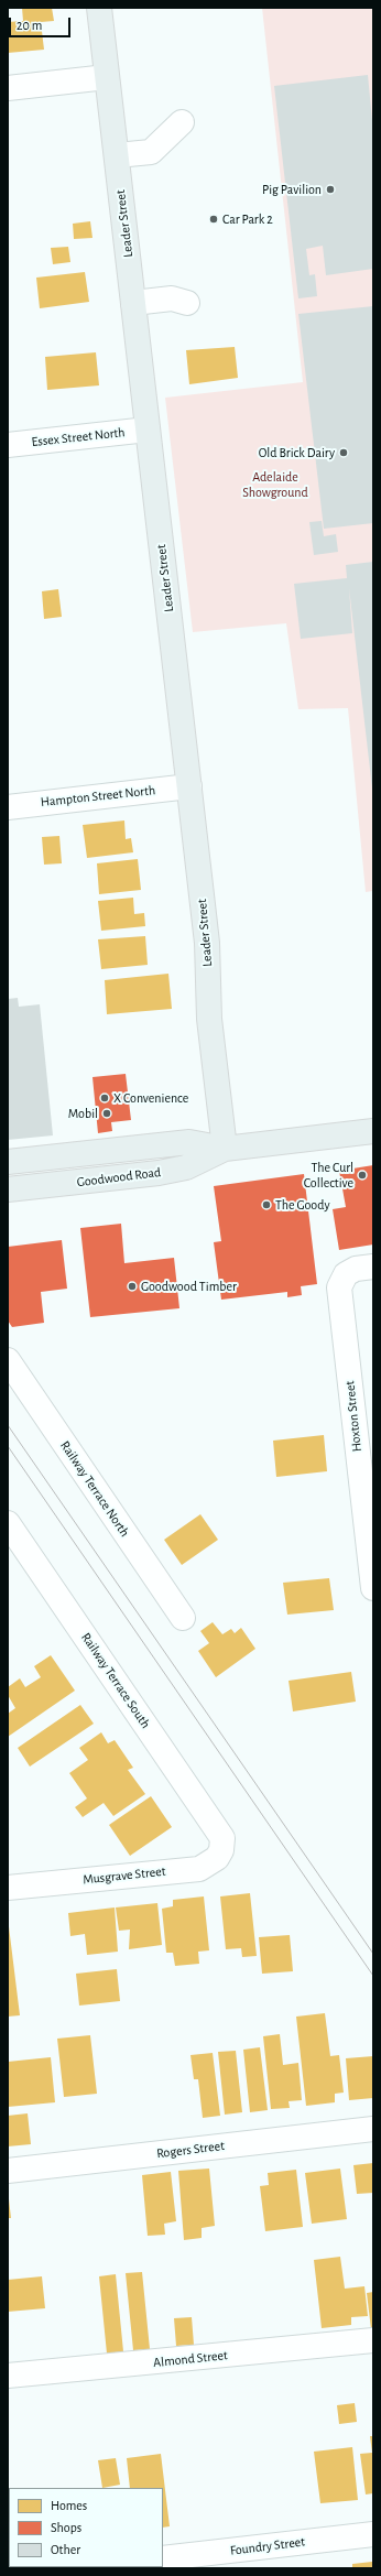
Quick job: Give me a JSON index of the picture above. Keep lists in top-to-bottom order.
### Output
{
  "streets": {
    "main road": ["Leader Street", "Goodwood Road"],
    "street": [
      "Essex Street North",
      "Hampton Street North",
      "Hoxton Street",
      "Railway Terrace North",
      "Railway Terrace South",
      "Musgrave Street",
      "Rogers Street",
      "Almond Street",
      "Foundry Street"
    ]
  },
  "crossings": [
    ["Leader Street", "Essex Street North"],
    ["Leader Street", "Hampton Street North"],
    ["Leader Street", "Goodwood Road"],
    ["Railway Terrace South", "Musgrave Street"]
  ],
  "parks": ["Adelaide Showground"],
  "places": [
    "Pig Pavilion",
    "Car Park 2",
    "Old Brick Dairy",
    "X Convenience",
    "Mobil",
    "The Curl Collective",
    "The Goody",
    "Goodwood Timber"
  ],
  "legend": ["Homes", "Shops", "Other"],
  "scale_bar": "20 m"
}
